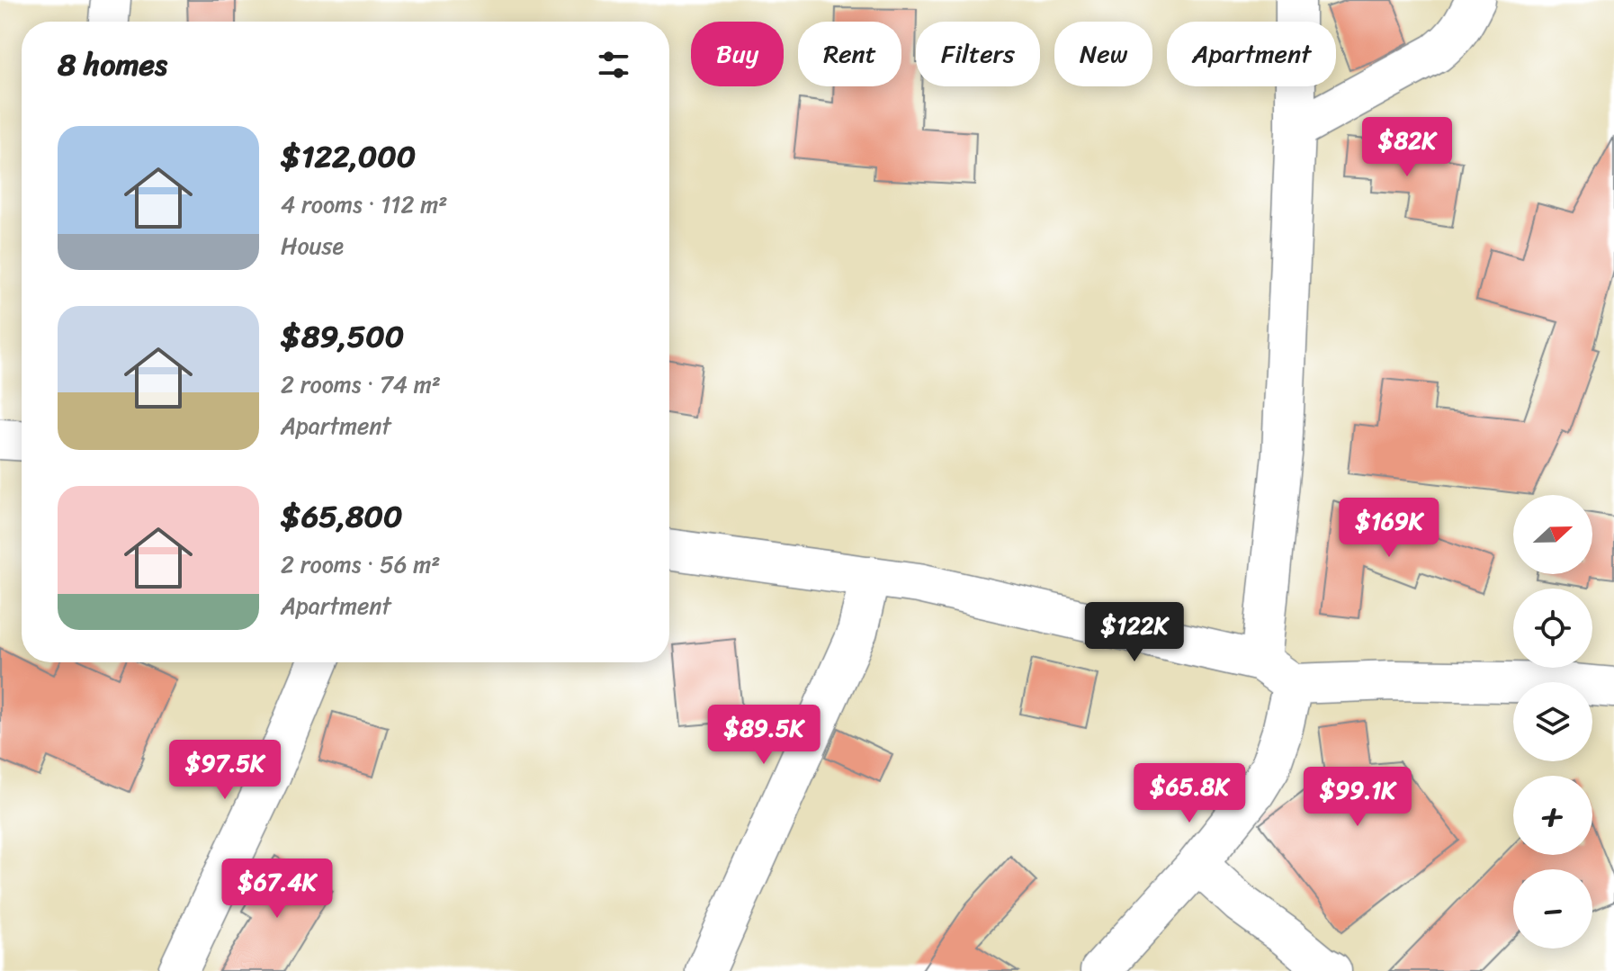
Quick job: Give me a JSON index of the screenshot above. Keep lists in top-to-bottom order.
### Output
{
  "north": "right",
  "page": {
    "chip": [
      "Buy",
      "Rent",
      "Filters",
      "New",
      "Apartment"
    ],
    "heading": "8 homes",
    "list": [
      {
        "name": "$122,000",
        "note": "4 rooms · 112 m² · House"
      },
      {
        "name": "$89,500",
        "note": "2 rooms · 74 m² · Apartment"
      },
      {
        "name": "$65,800",
        "note": "2 rooms · 56 m² · Apartment"
      }
    ],
    "price": [
      "$82K",
      "$169K",
      "$122K",
      "$89.5K",
      "$97.5K",
      "$65.8K",
      "$99.1K",
      "$67.4K"
    ],
    "map_buttons": ["+", "−"]
  }
}
